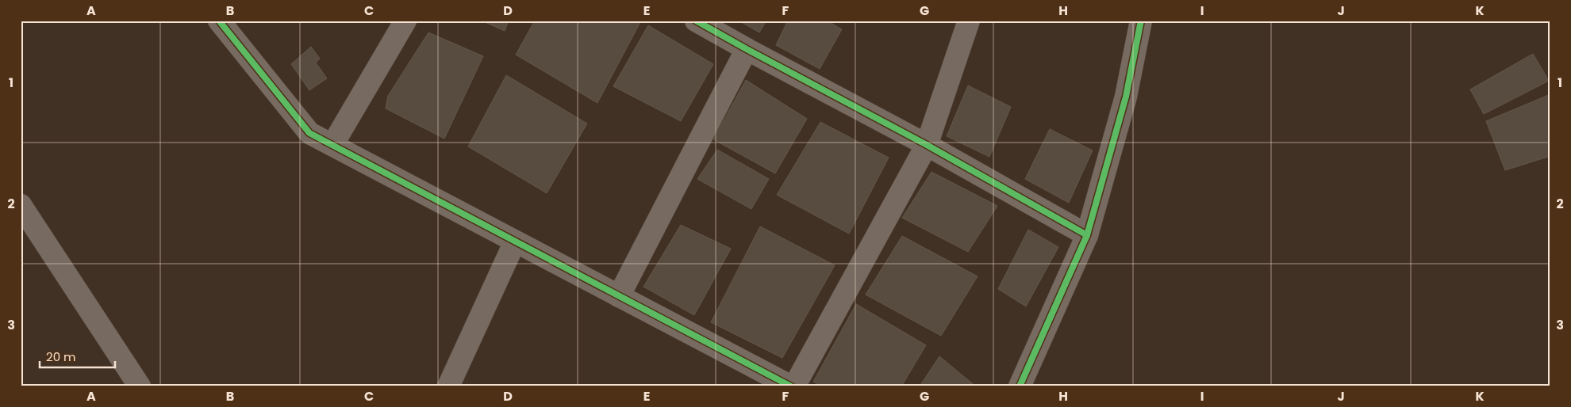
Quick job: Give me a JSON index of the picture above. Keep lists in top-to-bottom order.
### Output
{
  "scale_bar": "20 m",
  "grid": {
    "columns": [
      "A",
      "B",
      "C",
      "D",
      "E",
      "F",
      "G",
      "H",
      "I",
      "J",
      "K"
    ],
    "rows": ["1", "2", "3"]
  }
}
